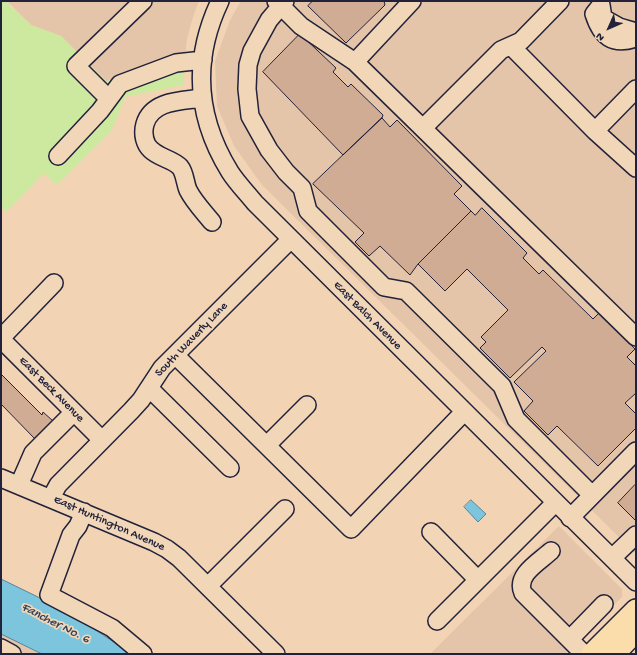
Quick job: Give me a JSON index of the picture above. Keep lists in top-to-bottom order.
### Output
{
  "streets": {
    "street": [
      "East Balch Avenue",
      "South Waverly Lane",
      "East Beck Avenue",
      "East Huntington Avenue"
    ]
  },
  "crossings": [
    ["East Balch Avenue", "South Waverly Lane"],
    ["South Waverly Lane", "East Beck Avenue"],
    ["South Waverly Lane", "East Huntington Avenue"]
  ],
  "water": ["Fancher No. 6"],
  "north": "bottom left"
}
